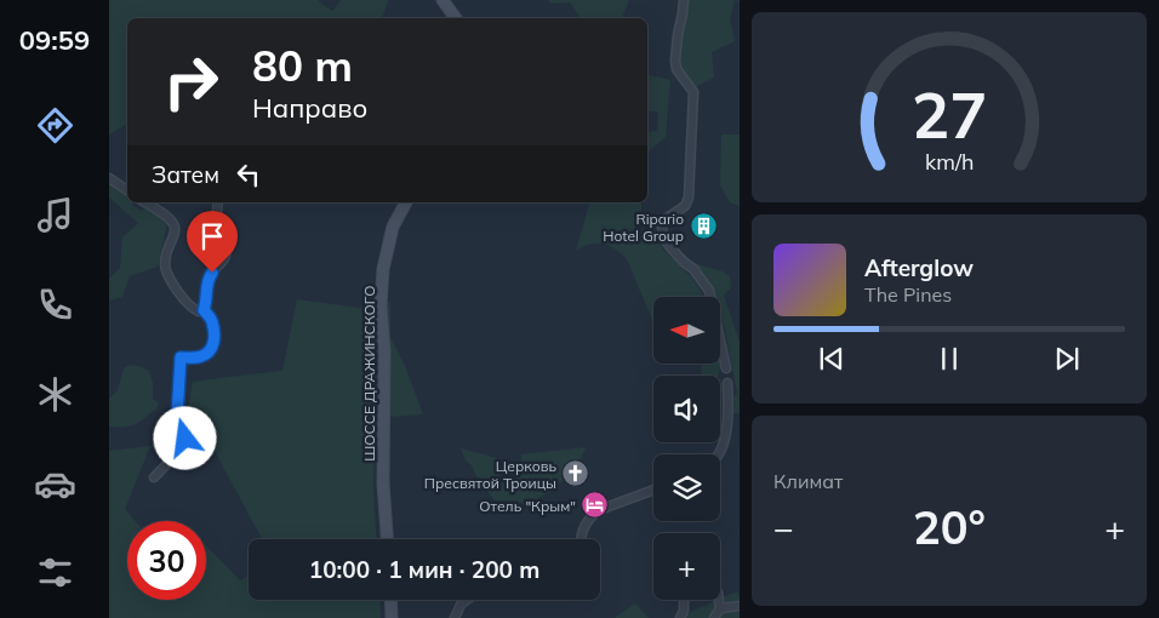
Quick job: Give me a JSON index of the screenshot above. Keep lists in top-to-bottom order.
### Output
{
  "streets": {
    "main road": ["ШОССЕ ДРАЖИНСКОГО"]
  },
  "places": {
    "building": ["Ripario Hotel Group"],
    "church": ["Церковь Пресвятой Троицы"],
    "hotel": ["Отель \"Крым\""]
  },
  "north": "left",
  "page": {
    "tabs": "09:59",
    "turn": ["80 m", "Направо"],
    "then": "Затем",
    "song": ["Afterglow", "The Pines"],
    "map_buttons": "+",
    "tile": "Климат",
    "heat": ["−", "20°", "+"],
    "limit": "30",
    "trip": "10:00 · 1 мин · 200 m",
    "gauge": ["27", "km/h"]
  }
}
